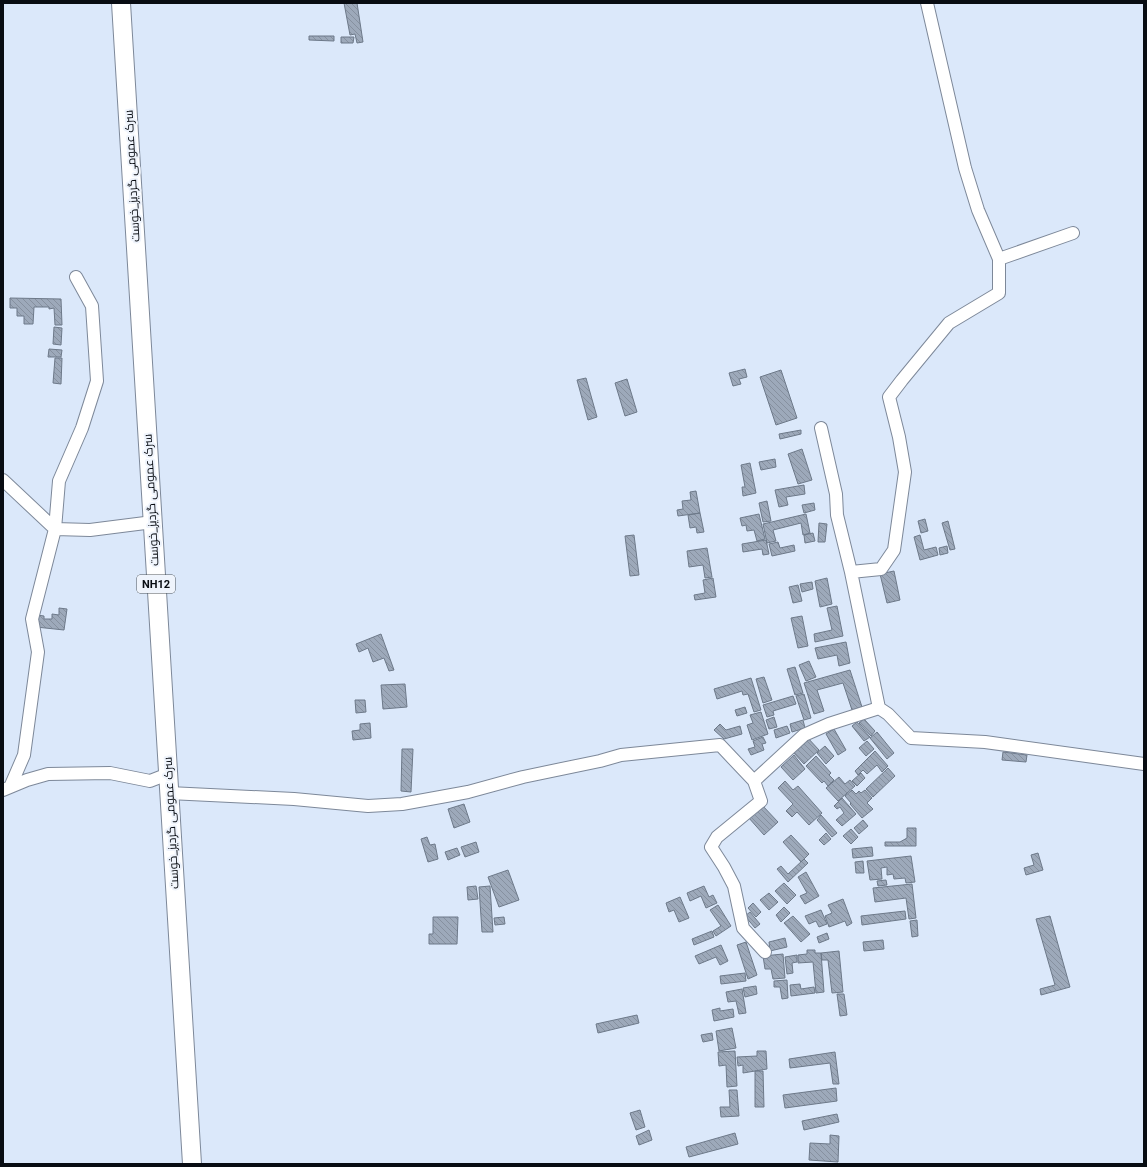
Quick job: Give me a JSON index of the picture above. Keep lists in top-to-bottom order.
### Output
{
  "streets": {
    "highway": ["سرک عمومی گردیز_خوست", "NH12"]
  }
}
